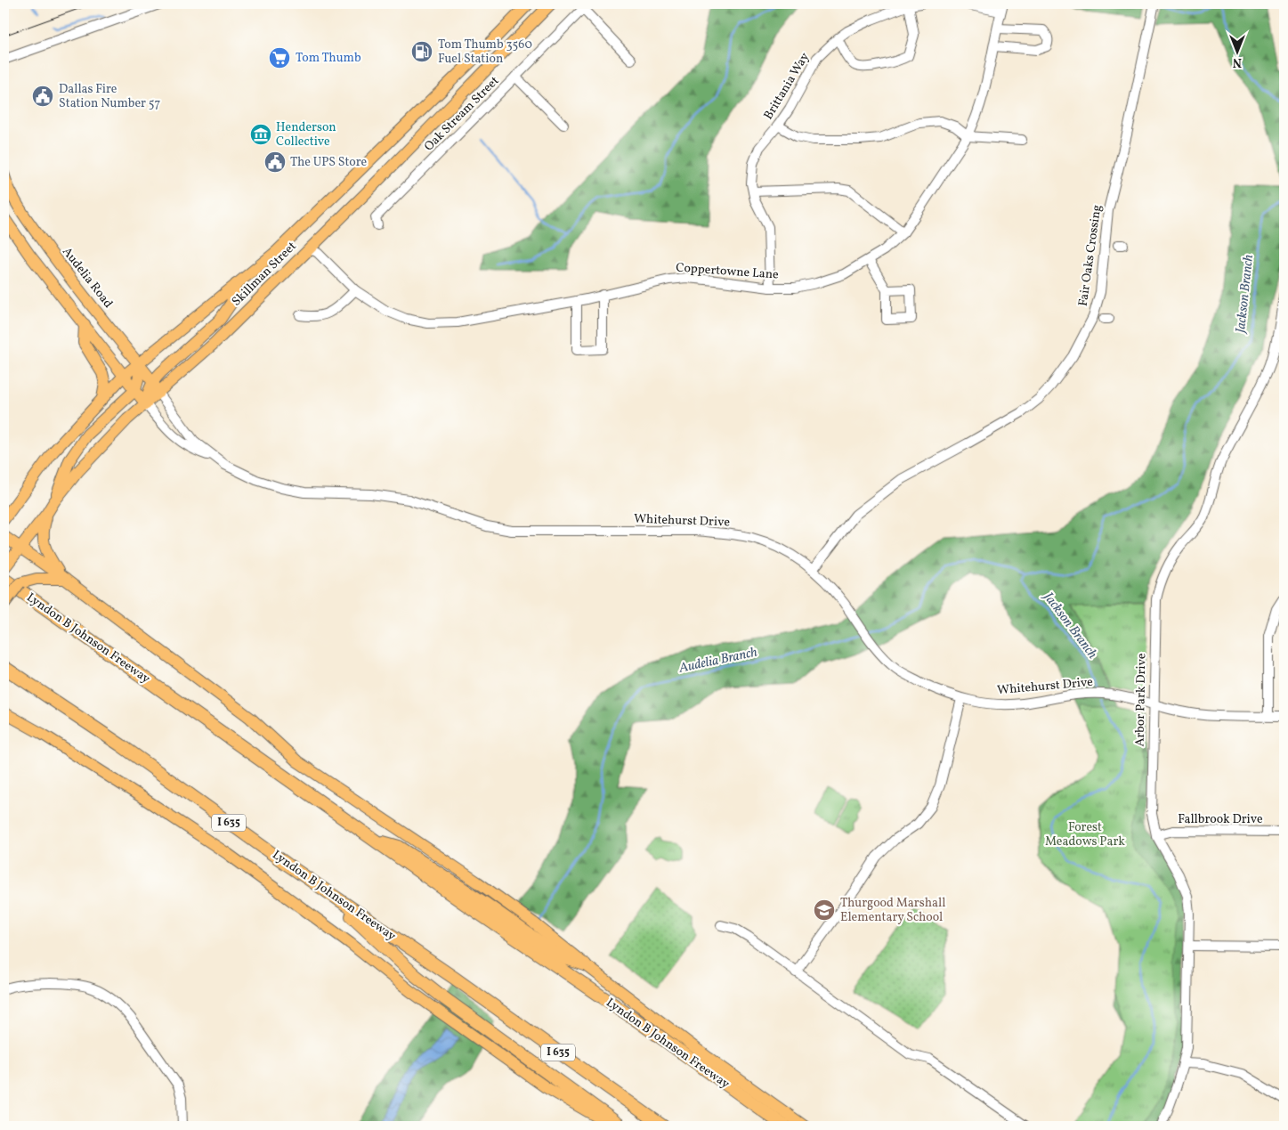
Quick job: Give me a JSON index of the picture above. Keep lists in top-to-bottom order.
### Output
{
  "streets": {
    "highway": ["Lyndon B Johnson Freeway", "I 635"],
    "main road": ["Skillman Street", "Audelia Road"],
    "street": [
      "Brittania Way",
      "Oak Stream Street",
      "Fair Oaks Crossing",
      "Coppertowne Lane",
      "Whitehurst Drive",
      "Arbor Park Drive",
      "Fallbrook Drive"
    ]
  },
  "crossings": [
    ["Brittania Way", "Coppertowne Lane"],
    ["Fair Oaks Crossing", "Whitehurst Drive"],
    ["Coppertowne Lane", "Skillman Street"],
    ["Skillman Street", "Audelia Road"],
    ["Skillman Street", "Whitehurst Drive"],
    ["Skillman Street", "Lyndon B Johnson Freeway"],
    ["Audelia Road", "Whitehurst Drive"],
    ["Whitehurst Drive", "Arbor Park Drive"],
    ["Arbor Park Drive", "Fallbrook Drive"]
  ],
  "water": ["Jackson Branch", "Audelia Branch"],
  "parks": ["Forest Meadows Park"],
  "places": {
    "fuel station": ["Tom Thumb 3560 Fuel Station"],
    "supermarket": ["Tom Thumb"],
    "public building": ["Dallas Fire Station Number 57", "The UPS Store"],
    "museum": ["Henderson Collective"],
    "school or university": ["Thurgood Marshall Elementary School"]
  },
  "north": "bottom"
}
